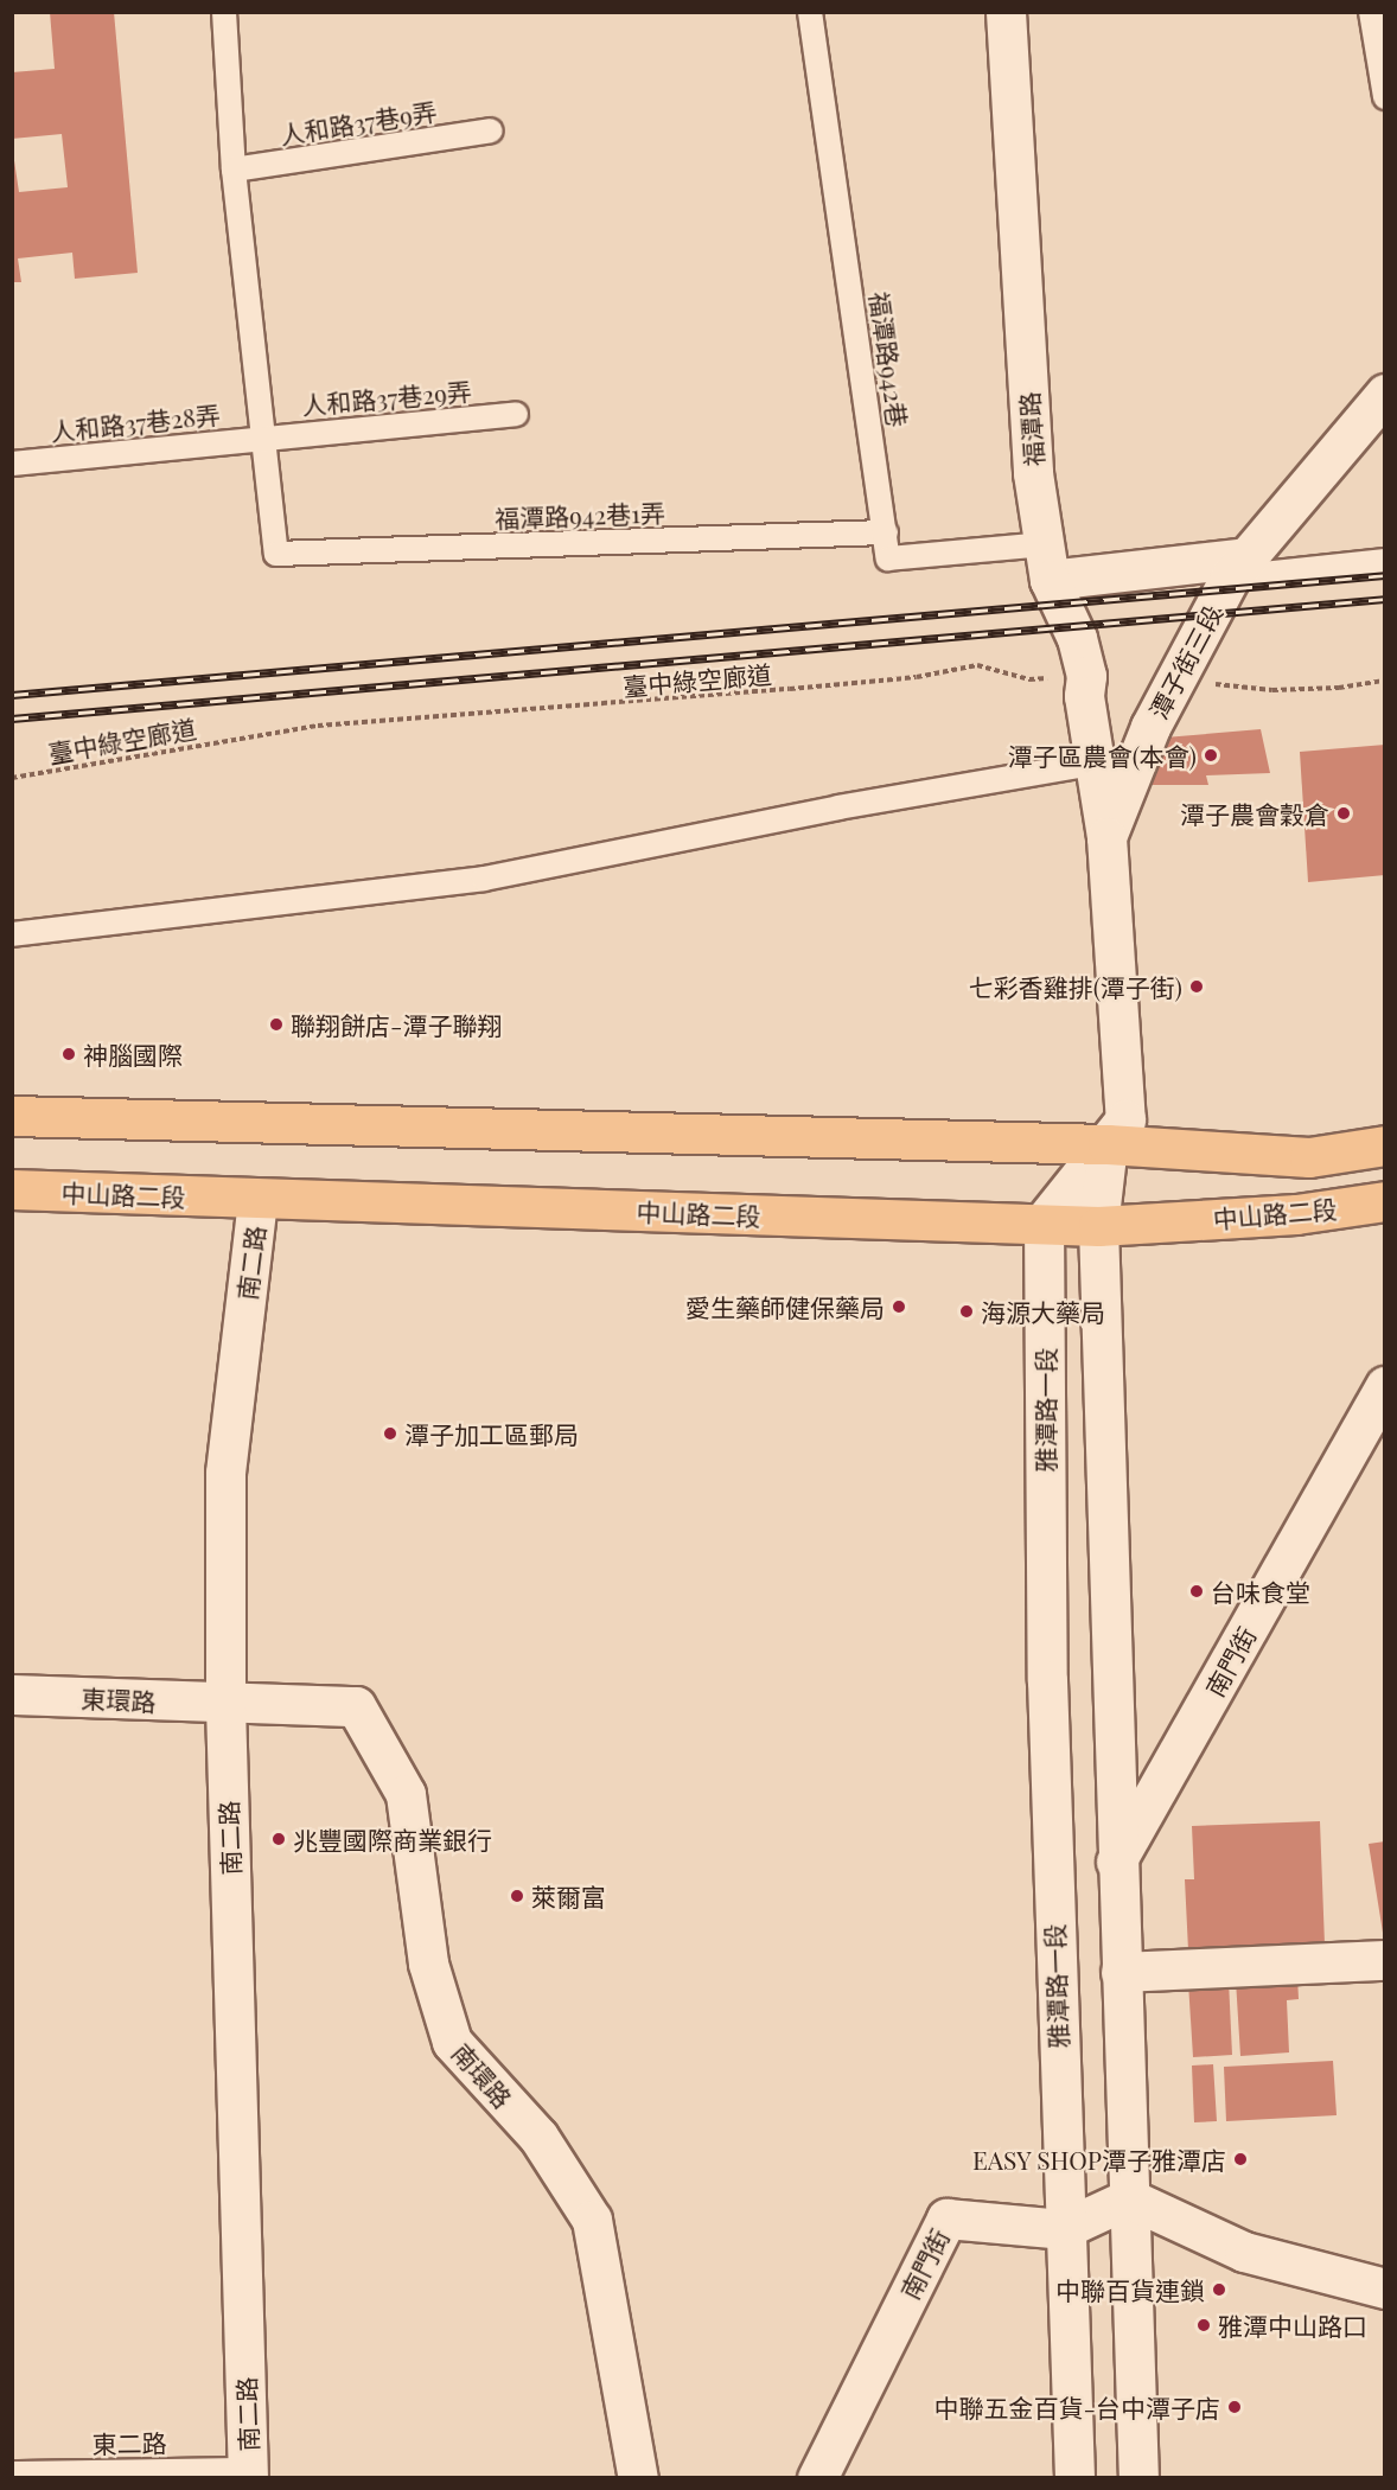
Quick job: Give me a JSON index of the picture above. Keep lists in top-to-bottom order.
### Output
{
  "streets": {
    "main road": ["中山路二段"],
    "street": [
      "福潭路",
      "潭子街三段",
      "南二路",
      "雅潭路一段",
      "南門街",
      "東環路",
      "南環路"
    ],
    "lane": [
      "人和路37巷9弄",
      "福潭路942巷",
      "人和路37巷29弄",
      "人和路37巷28弄",
      "福潭路942巷1弄",
      "東二路"
    ],
    "path": ["臺中綠空廊道"]
  },
  "crossings": [
    ["福潭路942巷", "福潭路"],
    ["福潭路942巷", "福潭路942巷1弄"],
    ["人和路37巷29弄", "人和路37巷28弄"],
    ["人和路37巷29弄", "福潭路942巷1弄"],
    ["人和路37巷28弄", "福潭路942巷1弄"],
    ["福潭路", "潭子街三段"],
    ["福潭路", "臺中綠空廊道"],
    ["潭子街三段", "中山路二段"],
    ["中山路二段", "南二路"],
    ["中山路二段", "雅潭路一段"],
    ["南二路", "東環路"],
    ["南二路", "南環路"],
    ["南二路", "東二路"],
    ["雅潭路一段", "南門街"],
    ["東環路", "南環路"]
  ],
  "places": [
    "潭子區農會(本會)",
    "潭子農會穀倉",
    "七彩香雞排(潭子街)",
    "聯翔餅店-潭子聯翔",
    "神腦國際",
    "愛生藥師健保藥局",
    "海源大藥局",
    "潭子加工區郵局",
    "台味食堂",
    "兆豐國際商業銀行",
    "萊爾富",
    "EASY SHOP潭子雅潭店",
    "中聯百貨連鎖",
    "雅潭中山路口",
    "中聯五金百貨-台中潭子店"
  ]
}
